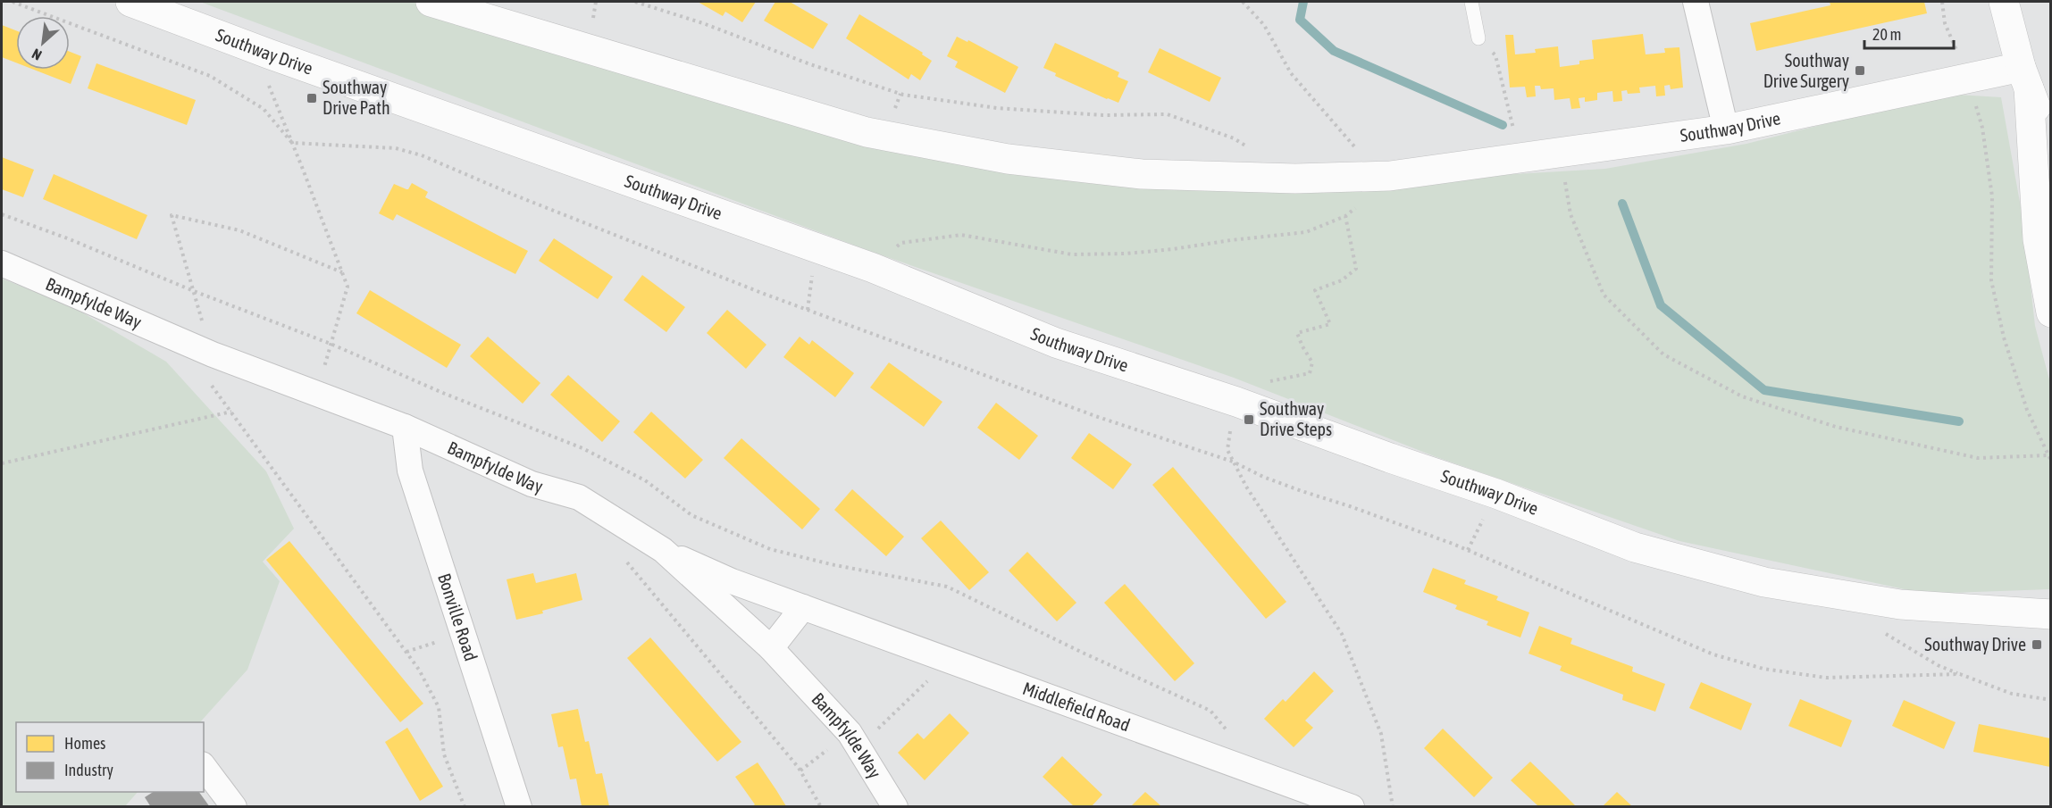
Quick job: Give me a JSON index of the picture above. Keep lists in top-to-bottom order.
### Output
{
  "streets": {
    "street": [
      "Southway Drive",
      "Bampfylde Way",
      "Bonville Road",
      "Middlefield Road"
    ]
  },
  "crossings": [
    ["Bampfylde Way", "Bonville Road"],
    ["Bampfylde Way", "Middlefield Road"]
  ],
  "places": {
    "transit": [
      "Southway Drive Surgery",
      "Southway Drive Path",
      "Southway Drive Steps",
      "Southway Drive"
    ]
  },
  "legend": ["Homes", "Industry"],
  "scale_bar": "20 m",
  "north": "bottom left"
}
